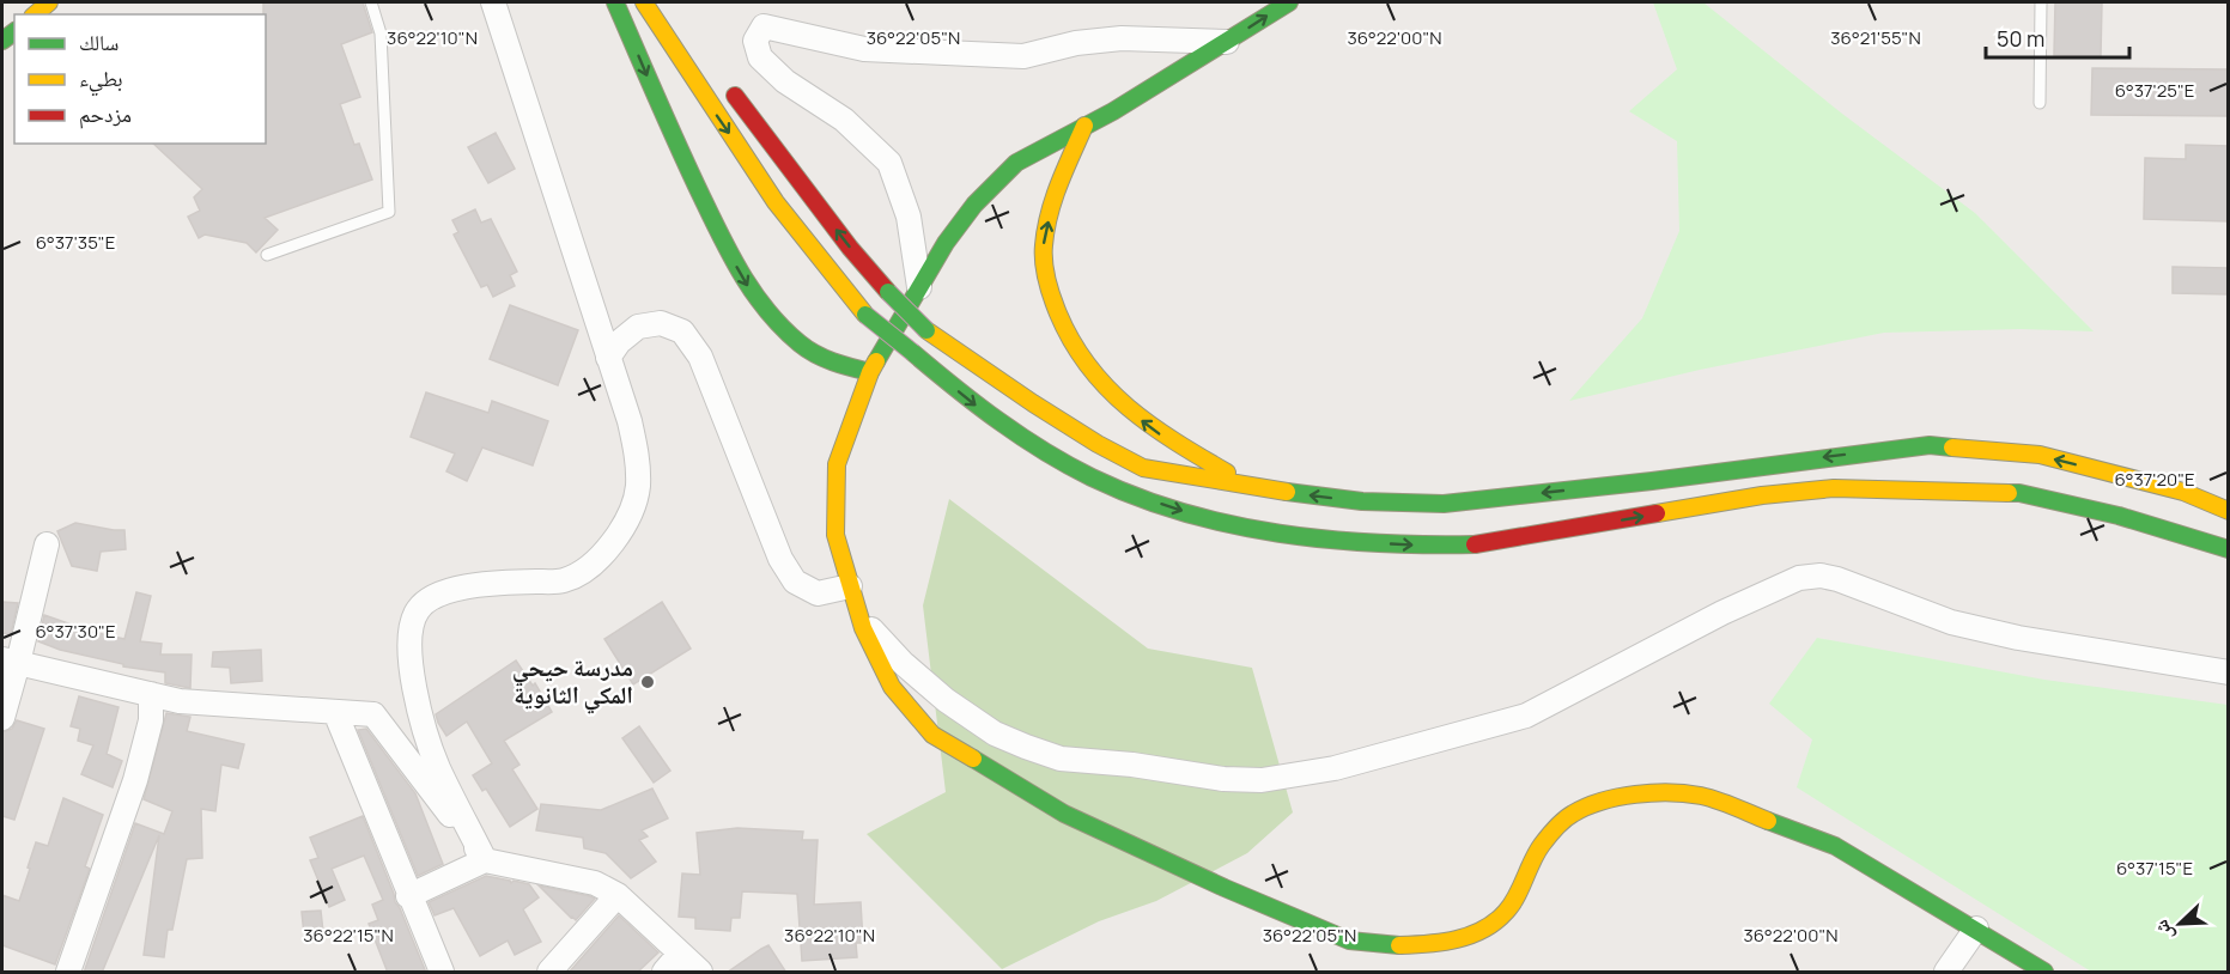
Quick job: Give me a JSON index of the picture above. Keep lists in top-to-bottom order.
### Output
{
  "places": ["مدرسة حيحي المكي الثانوية"],
  "legend": ["سالك", "بطيء", "مزدحم"],
  "scale_bar": "50 m",
  "north": "bottom left",
  "coordinates": [
    "36°22'10\"N",
    "36°22'05\"N",
    "36°22'00\"N",
    "36°21'55\"N",
    "6°37'25\"E",
    "6°37'35\"E",
    "6°37'20\"E",
    "6°37'30\"E",
    "6°37'15\"E",
    "36°22'15\"N"
  ]
}
